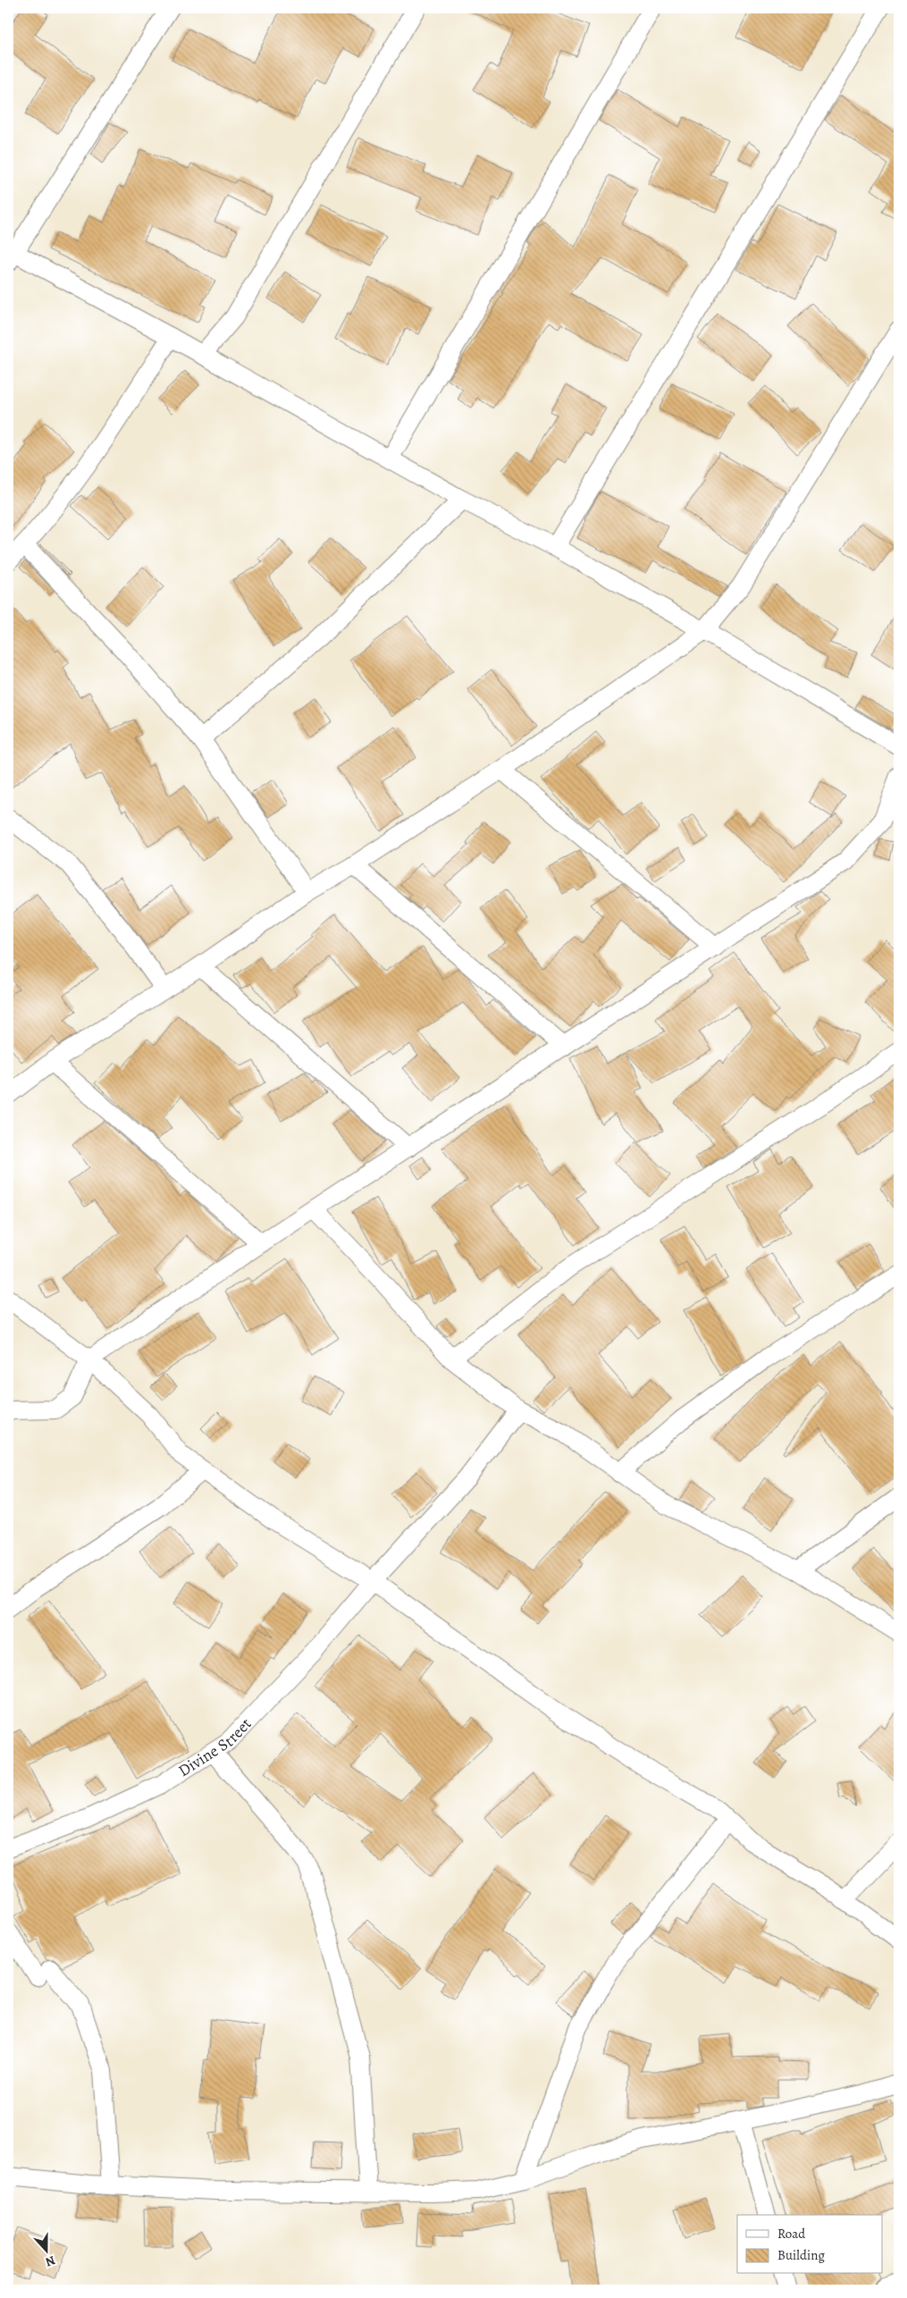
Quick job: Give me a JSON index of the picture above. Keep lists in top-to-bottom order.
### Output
{
  "streets": {
    "street": ["Divine Street"]
  },
  "legend": ["Road", "Building"],
  "north": "bottom"
}
